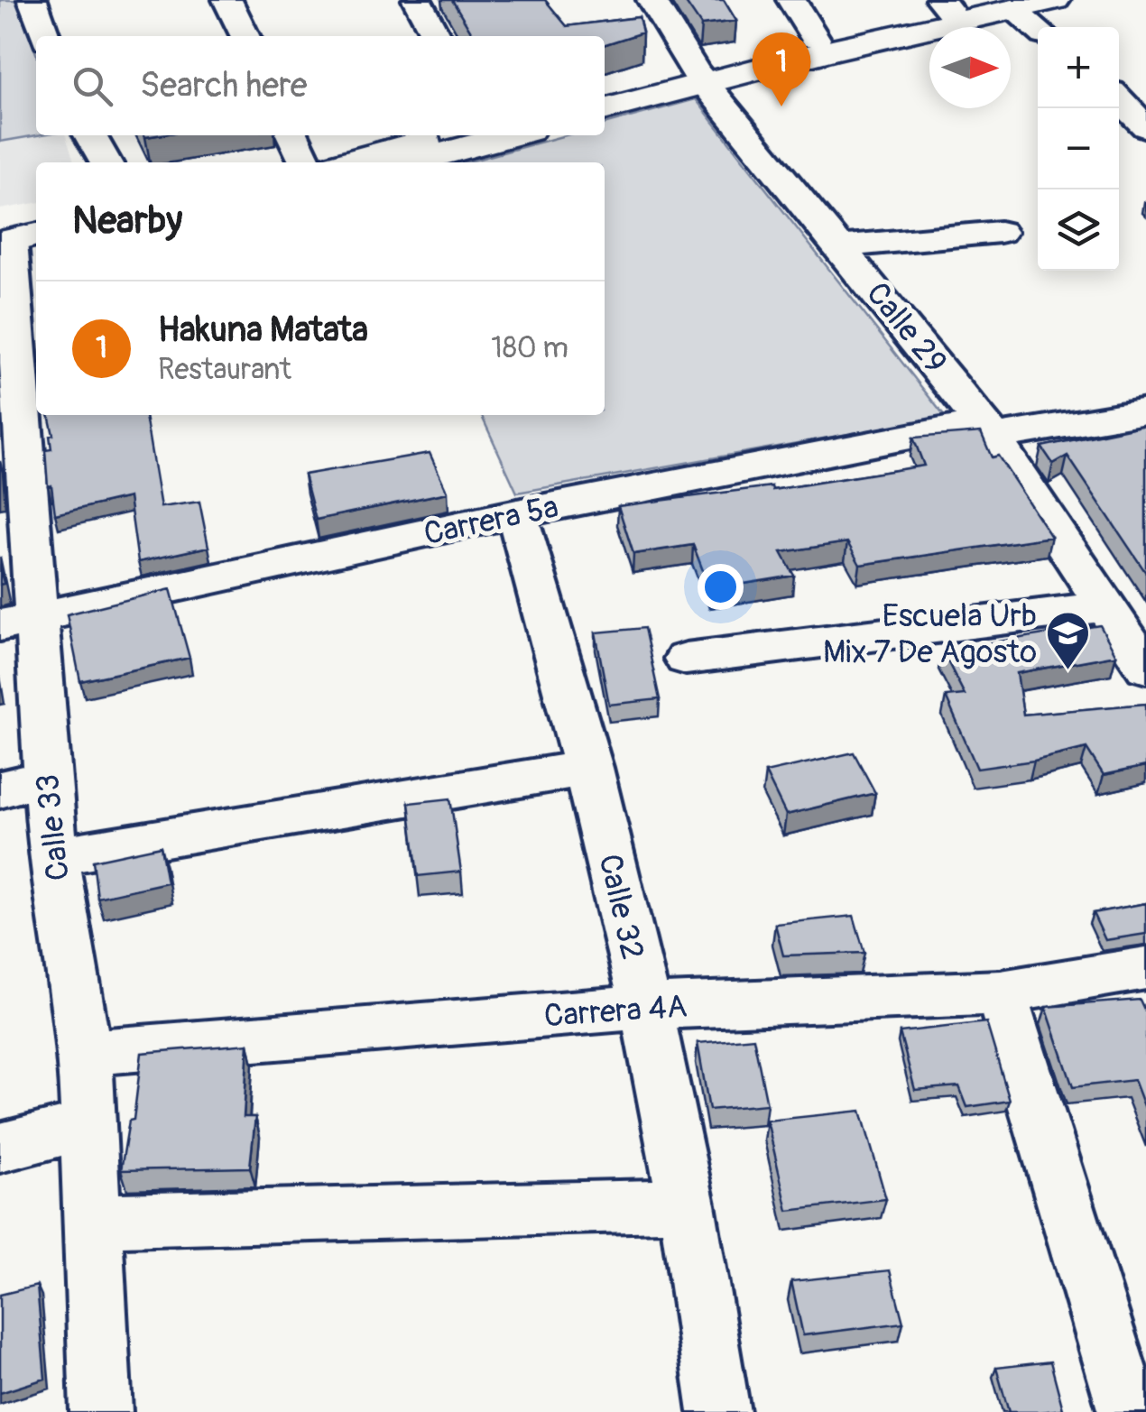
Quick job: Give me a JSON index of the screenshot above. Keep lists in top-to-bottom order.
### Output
{
  "streets": {
    "street": [
      "Calle 29",
      "Carrera 5a",
      "Calle 33",
      "Calle 32",
      "Carrera 4A"
    ]
  },
  "crossings": [
    ["Calle 29", "Carrera 5a"],
    ["Carrera 5a", "Calle 33"],
    ["Carrera 5a", "Calle 32"],
    ["Calle 33", "Carrera 4A"],
    ["Calle 32", "Carrera 4A"]
  ],
  "places": {
    "school or university": ["Escuela Urb Mix 7 De Agosto"]
  },
  "north": "right",
  "page": {
    "map_buttons": ["+", "−"],
    "pins": "1",
    "search": "Search here",
    "heading": "Nearby",
    "list": [
      {
        "mark": "1",
        "name": "Hakuna Matata",
        "note": "Restaurant",
        "value": "180 m"
      }
    ]
  }
}
